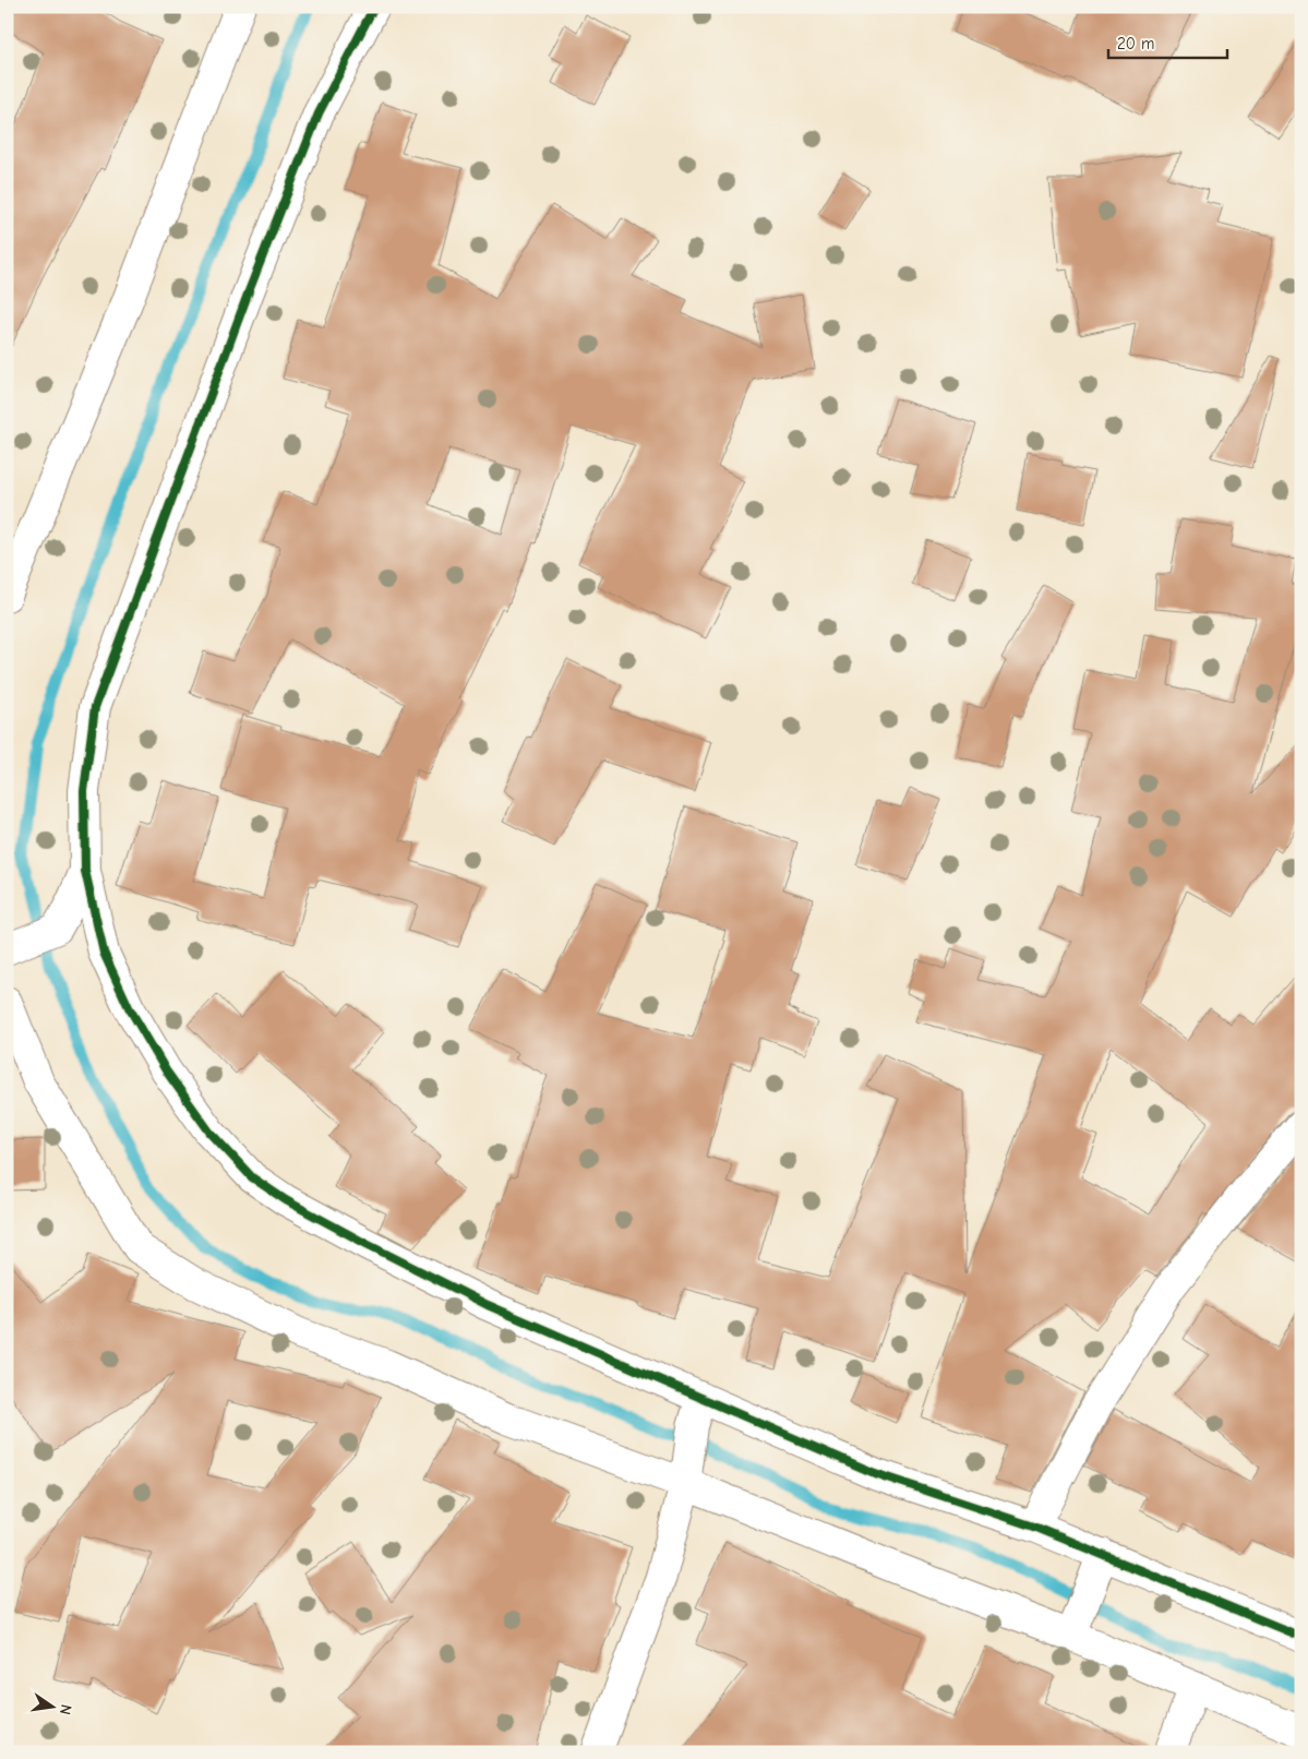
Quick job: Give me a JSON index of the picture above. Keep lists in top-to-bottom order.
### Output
{
  "scale_bar": "20 m",
  "north": "right"
}
